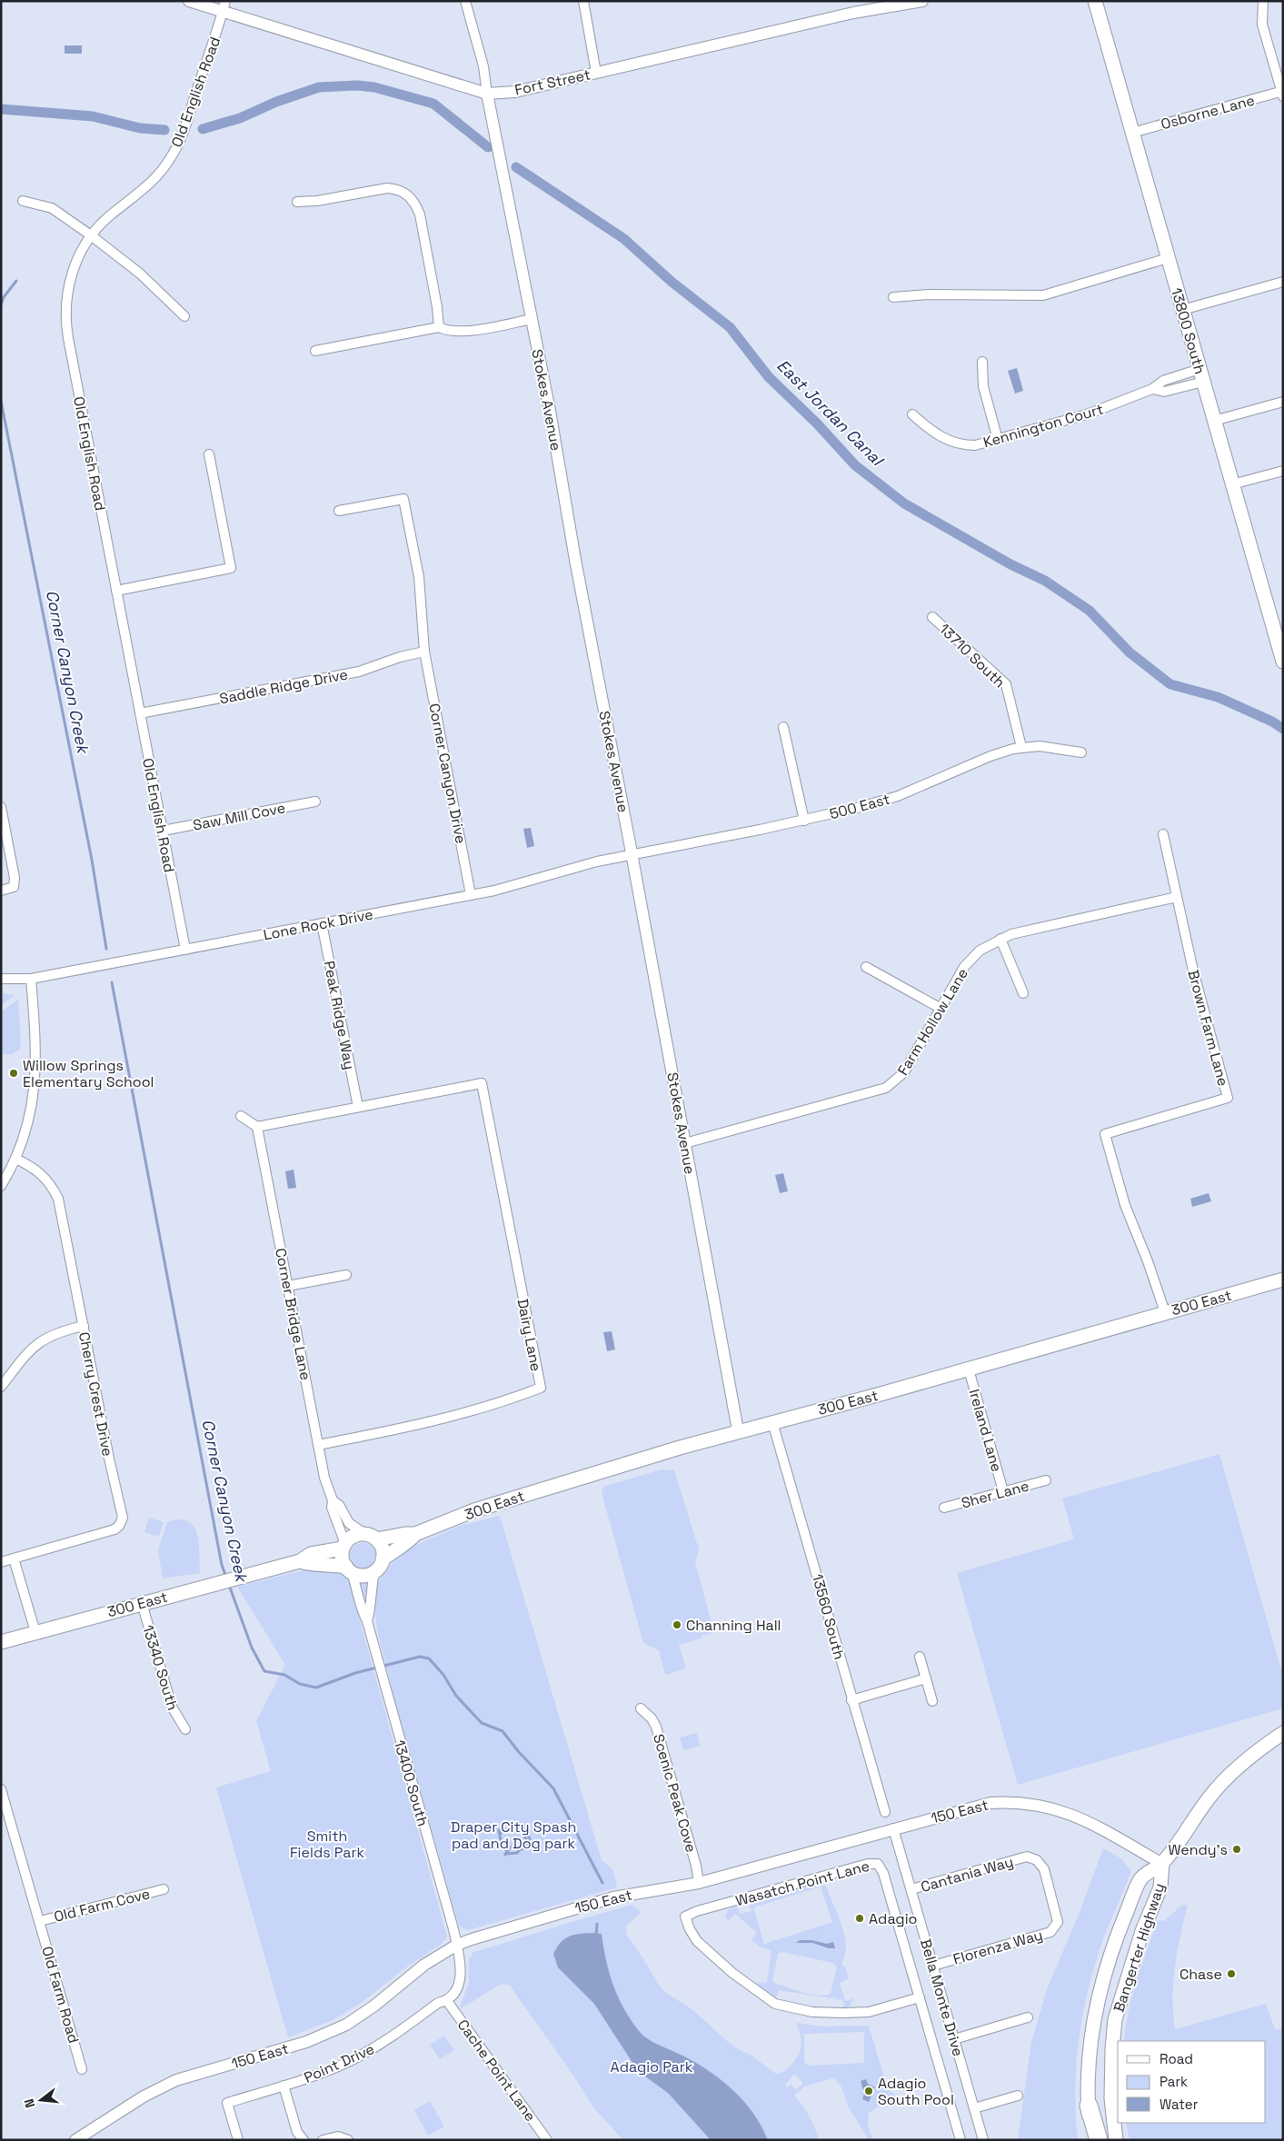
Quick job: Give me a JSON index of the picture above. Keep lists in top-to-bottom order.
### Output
{
  "streets": {
    "main road": ["13800 South", "300 East", "Bangerter Highway"],
    "street": [
      "Fort Street",
      "Old English Road",
      "Osborne Lane",
      "Stokes Avenue",
      "Kennington Court",
      "13710 South",
      "Saddle Ridge Drive",
      "Corner Canyon Drive",
      "500 East",
      "Saw Mill Cove",
      "Lone Rock Drive",
      "Peak Ridge Way",
      "Farm Hollow Lane",
      "Brown Farm Lane",
      "Corner Bridge Lane",
      "Dairy Lane",
      "Cherry Crest Drive",
      "Ireland Lane",
      "Sher Lane",
      "13560 South",
      "13340 South",
      "13400 South",
      "Scenic Peak Cove",
      "150 East",
      "Cantania Way",
      "Wasatch Point Lane",
      "Old Farm Cove",
      "Florenza Way",
      "Old Farm Road",
      "Bella Monte Drive",
      "Point Drive",
      "Cache Point Lane"
    ]
  },
  "crossings": [
    ["Fort Street", "Old English Road"],
    ["Fort Street", "Stokes Avenue"],
    ["Old English Road", "Saddle Ridge Drive"],
    ["Old English Road", "Saw Mill Cove"],
    ["Old English Road", "Lone Rock Drive"],
    ["Osborne Lane", "13800 South"],
    ["13800 South", "Kennington Court"],
    ["Stokes Avenue", "500 East"],
    ["Stokes Avenue", "Lone Rock Drive"],
    ["Stokes Avenue", "Farm Hollow Lane"],
    ["Stokes Avenue", "300 East"],
    ["13710 South", "500 East"],
    ["Saddle Ridge Drive", "Corner Canyon Drive"],
    ["Corner Canyon Drive", "Lone Rock Drive"],
    ["500 East", "Lone Rock Drive"],
    ["Lone Rock Drive", "Peak Ridge Way"],
    ["Peak Ridge Way", "Dairy Lane"],
    ["Farm Hollow Lane", "Brown Farm Lane"],
    ["Brown Farm Lane", "300 East"],
    ["300 East", "Corner Bridge Lane"],
    ["300 East", "Ireland Lane"],
    ["300 East", "13560 South"],
    ["300 East", "13340 South"],
    ["300 East", "13400 South"],
    ["Corner Bridge Lane", "Dairy Lane"],
    ["Corner Bridge Lane", "13400 South"],
    ["Ireland Lane", "Sher Lane"],
    ["13400 South", "150 East"],
    ["Scenic Peak Cove", "150 East"],
    ["150 East", "Bangerter Highway"],
    ["150 East", "Bella Monte Drive"],
    ["Cantania Way", "Florenza Way"],
    ["Cantania Way", "Bella Monte Drive"],
    ["Old Farm Cove", "Old Farm Road"],
    ["Florenza Way", "Bella Monte Drive"],
    ["Point Drive", "Cache Point Lane"]
  ],
  "water": ["East Jordan Canal", "Corner Canyon Creek"],
  "parks": ["Draper City Spash pad and Dog park", "Smith Fields Park", "Adagio Park"],
  "places": [
    "Willow Springs Elementary School",
    "Channing Hall",
    "Wendy's",
    "Adagio",
    "Chase",
    "Adagio South Pool"
  ],
  "legend": ["Road", "Park", "Water"],
  "north": "left"
}
